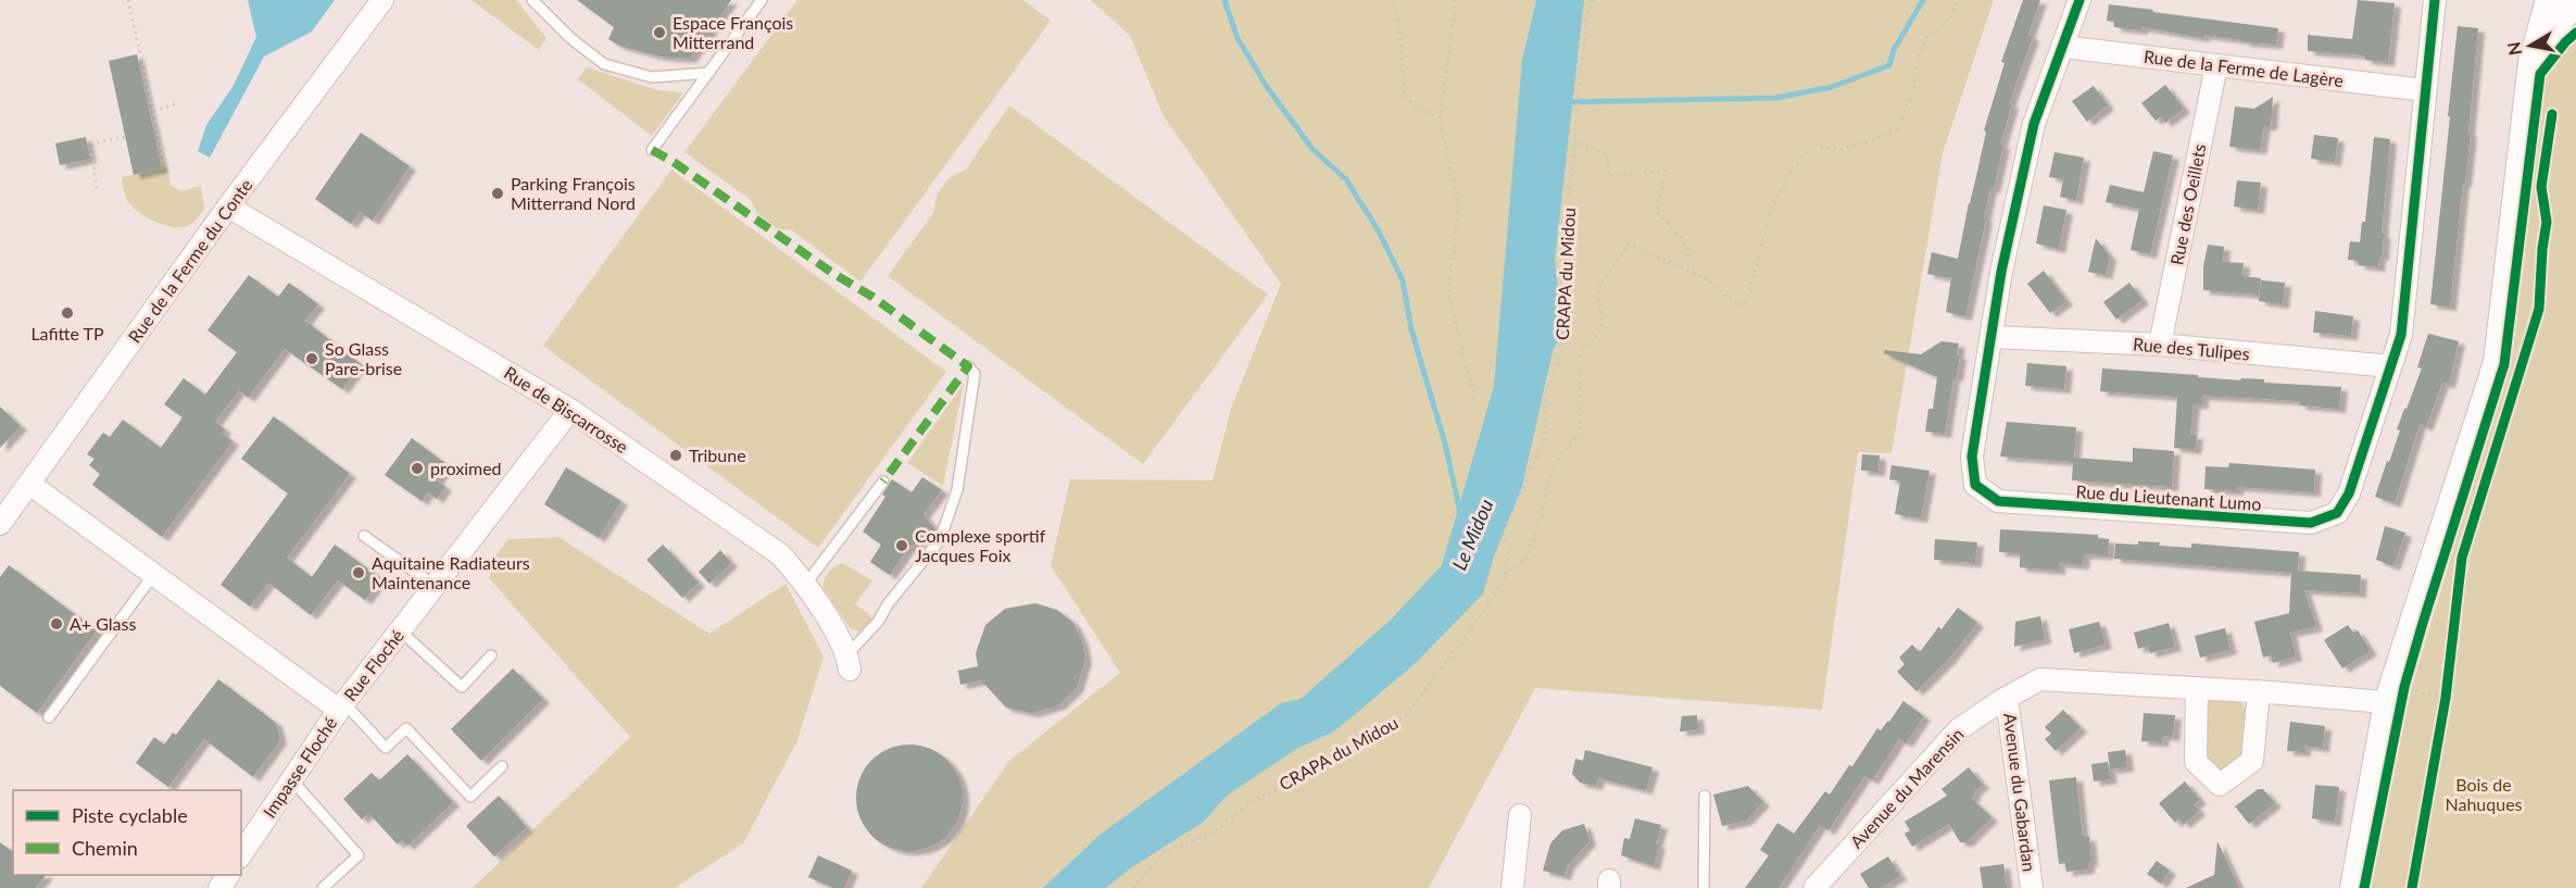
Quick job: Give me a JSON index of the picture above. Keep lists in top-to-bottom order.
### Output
{
  "streets": {
    "street": [
      "Rue de la Ferme de Lagère",
      "Rue des Oeillets",
      "Rue de la Ferme du Conte",
      "Rue des Tulipes",
      "Rue de Biscarrosse",
      "Rue du Lieutenant Lumo",
      "Rue Floché",
      "Impasse Floché",
      "Avenue du Marensin",
      "Avenue du Gabardan"
    ],
    "path": ["CRAPA du Midou"]
  },
  "crossings": [
    ["Rue de la Ferme de Lagère", "Rue des Oeillets"],
    ["Rue de la Ferme de Lagère", "Rue du Lieutenant Lumo"],
    ["Rue des Oeillets", "Rue des Tulipes"],
    ["Rue de la Ferme du Conte", "Rue de Biscarrosse"],
    ["Rue de la Ferme du Conte", "Rue Floché"],
    ["Rue des Tulipes", "Rue du Lieutenant Lumo"],
    ["Rue de Biscarrosse", "Rue Floché"],
    ["Rue Floché", "Impasse Floché"],
    ["Avenue du Marensin", "Avenue du Gabardan"]
  ],
  "water": ["Le Midou"],
  "parks": ["Bois de Nahuques"],
  "places": [
    "Espace François Mitterrand",
    "Parking François Mitterrand Nord",
    "Lafitte TP",
    "So Glass Pare-brise",
    "Tribune",
    "proximed",
    "Complexe sportif Jacques Foix",
    "Aquitaine Radiateurs Maintenance",
    "A+ Glass"
  ],
  "legend": ["Piste cyclable", "Chemin"],
  "north": "left"
}
